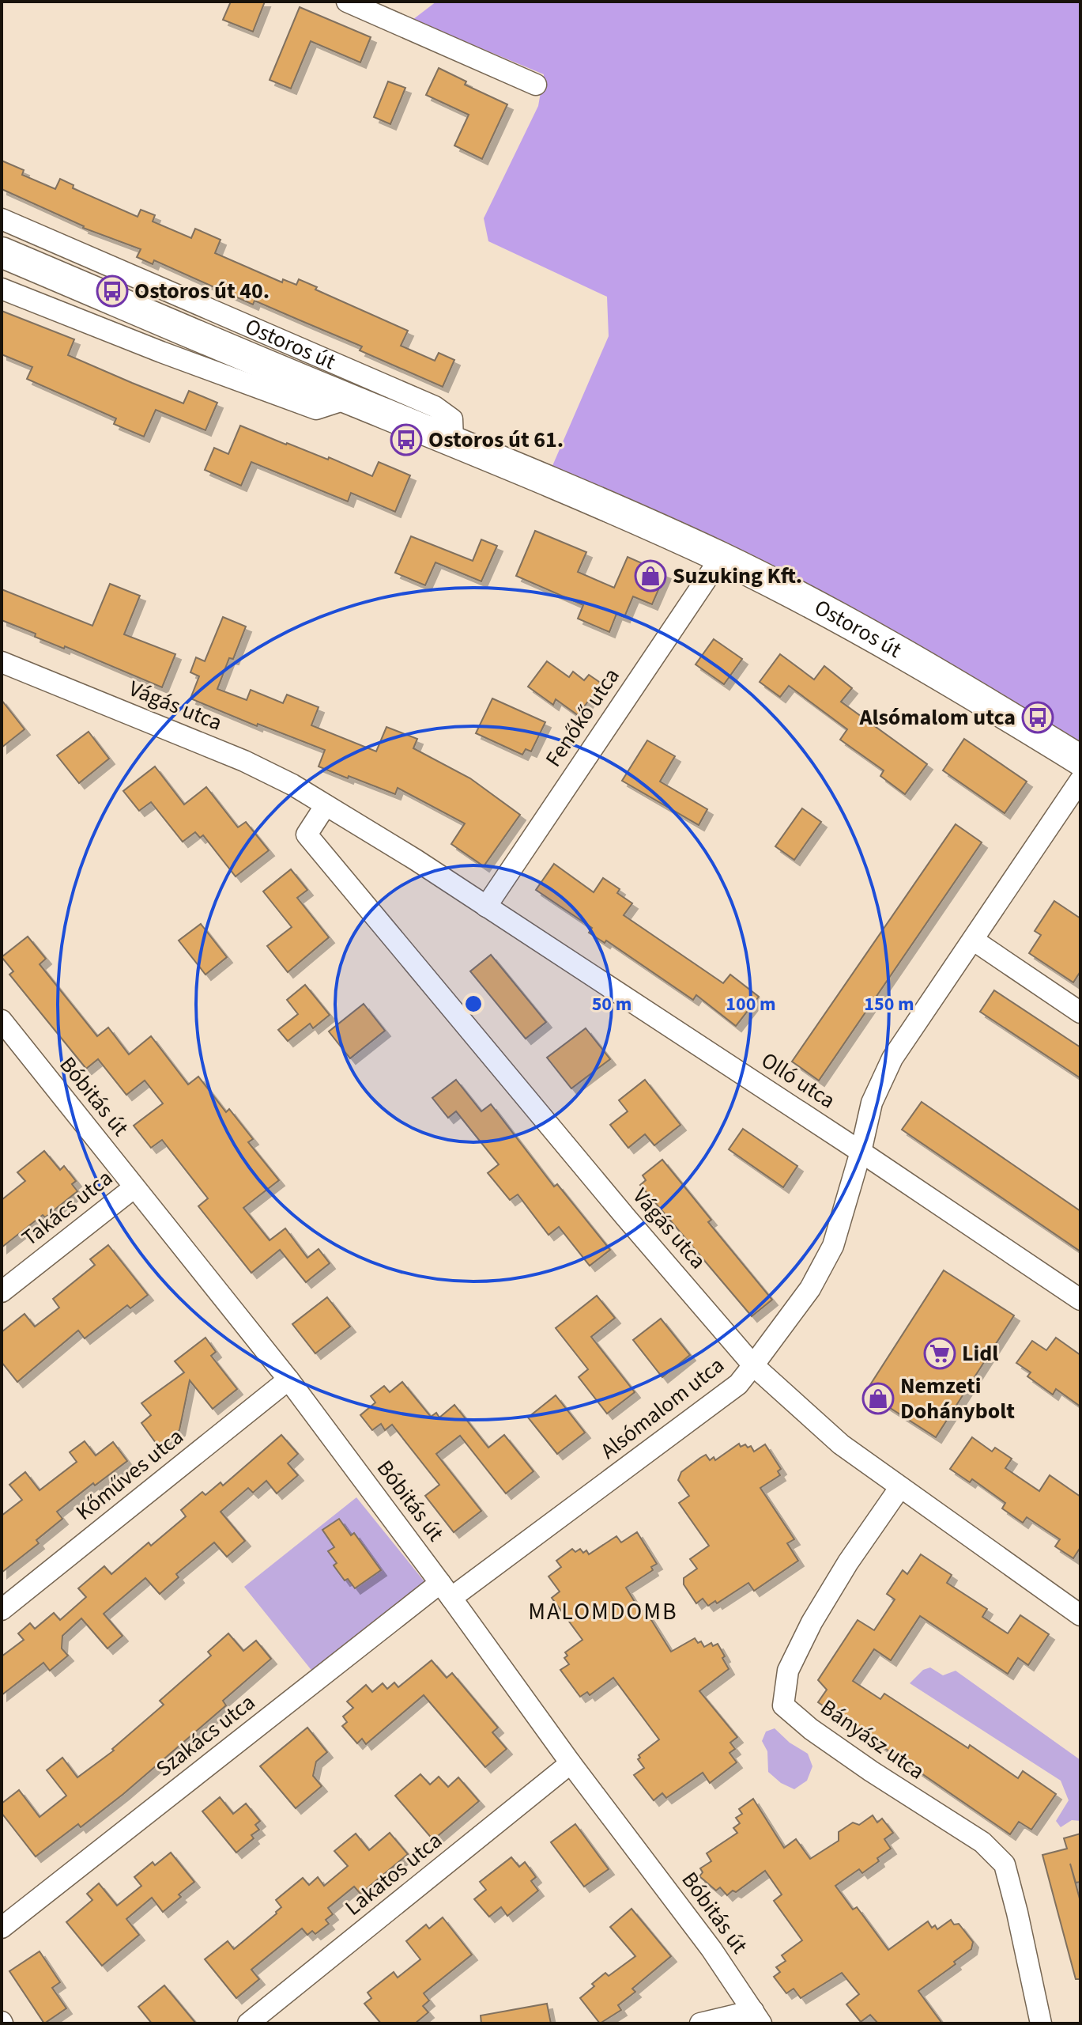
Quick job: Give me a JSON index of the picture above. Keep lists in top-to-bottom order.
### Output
{
  "streets": {
    "main road": ["Ostoros út"],
    "street": [
      "Vágás utca",
      "Fenőkő utca",
      "Olló utca",
      "Bóbitás út",
      "Takács utca",
      "Alsómalom utca",
      "Kőműves utca",
      "Szakács utca",
      "Bányász utca",
      "Lakatos utca"
    ]
  },
  "crossings": [
    ["Ostoros út", "Fenőkő utca"],
    ["Vágás utca", "Fenőkő utca"],
    ["Vágás utca", "Olló utca"],
    ["Vágás utca", "Alsómalom utca"],
    ["Vágás utca", "Bányász utca"],
    ["Fenőkő utca", "Olló utca"],
    ["Olló utca", "Alsómalom utca"],
    ["Bóbitás út", "Takács utca"],
    ["Bóbitás út", "Alsómalom utca"],
    ["Bóbitás út", "Kőműves utca"],
    ["Bóbitás út", "Szakács utca"],
    ["Bóbitás út", "Lakatos utca"],
    ["Alsómalom utca", "Szakács utca"]
  ],
  "districts": ["MALOMDOMB"],
  "places": {
    "bus stop": ["Ostoros út 40.", "Ostoros út 61.", "Alsómalom utca"],
    "shop": ["Suzuking Kft.", "Nemzeti Dohánybolt"],
    "supermarket": ["Lidl"]
  },
  "rings": ["50 m", "100 m", "150 m"]
}
